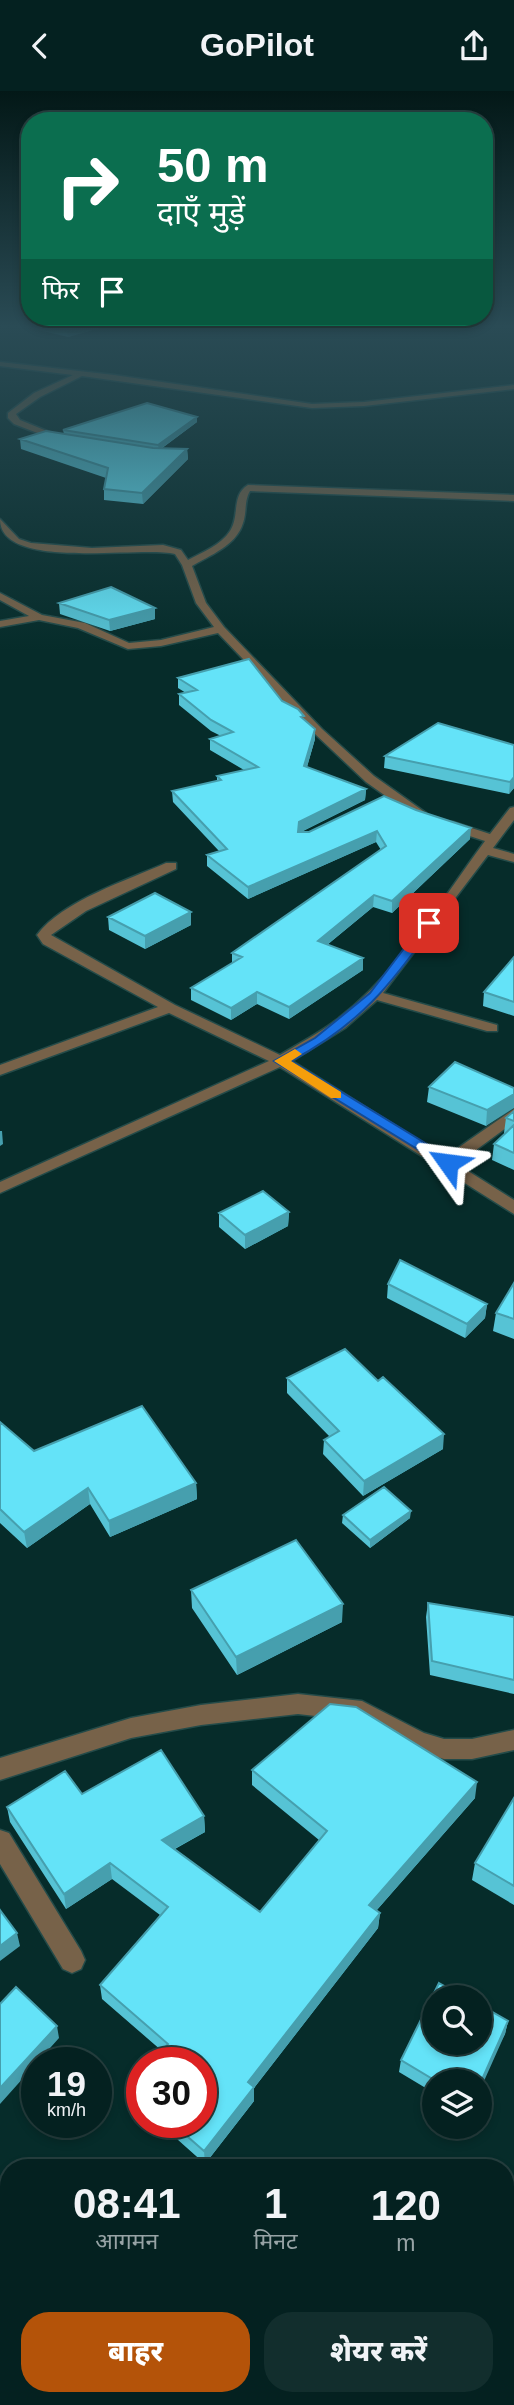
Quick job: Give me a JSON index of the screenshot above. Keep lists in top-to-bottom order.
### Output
{
  "page": {
    "header": "GoPilot",
    "turn": ["50 m", "दाएँ मुड़ें"],
    "then": "फिर",
    "speed": "19 km/h",
    "limit": "30",
    "eta": [
      "08:41",
      "आगमन",
      "1",
      "मिनट",
      "120",
      "m"
    ],
    "buttons": ["बाहर", "शेयर करें"]
  }
}
